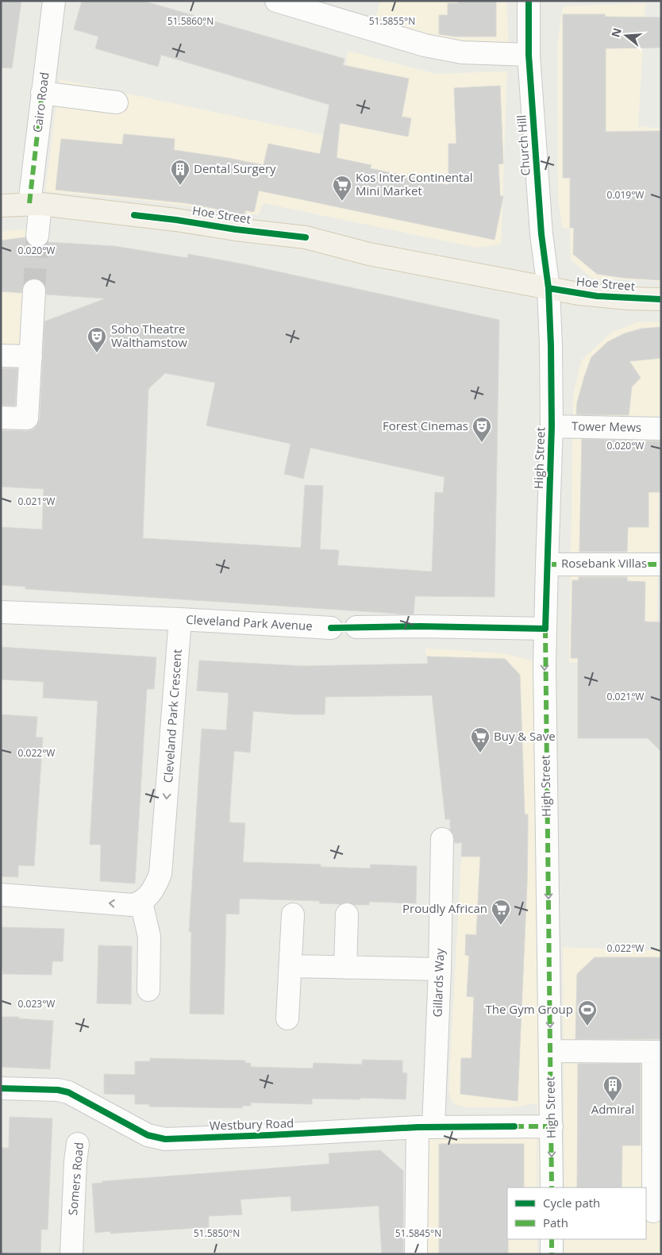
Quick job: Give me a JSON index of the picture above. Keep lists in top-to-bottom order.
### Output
{
  "streets": {
    "main road": ["Hoe Street"],
    "street": [
      "Cairo Road",
      "Church Hill",
      "Tower Mews",
      "High Street",
      "Rosebank Villas",
      "Cleveland Park Avenue",
      "Cleveland Park Crescent",
      "Gillards Way",
      "Westbury Road",
      "Somers Road"
    ]
  },
  "crossings": [
    ["Cairo Road", "Hoe Street"],
    ["Church Hill", "Hoe Street"],
    ["Church Hill", "High Street"],
    ["Hoe Street", "High Street"],
    ["Tower Mews", "High Street"],
    ["High Street", "Rosebank Villas"],
    ["High Street", "Westbury Road"],
    ["Cleveland Park Avenue", "Cleveland Park Crescent"],
    ["Gillards Way", "Westbury Road"]
  ],
  "one_way": ["High Street"],
  "places": {
    "building": ["Dental Surgery", "Admiral"],
    "supermarket": ["Kos Inter Continental Mini Market", "Buy & Save", "Proudly African"],
    "theatre": ["Soho Theatre Walthamstow", "Forest Cinemas"],
    "sports": ["The Gym Group"]
  },
  "legend": ["Cycle path", "Path"],
  "north": "left",
  "coordinates": [
    "51.5860°N",
    "51.5855°N",
    "0.019°W",
    "0.020°W",
    "0.021°W",
    "0.022°W",
    "0.023°W",
    "51.5850°N",
    "51.5845°N"
  ]
}
